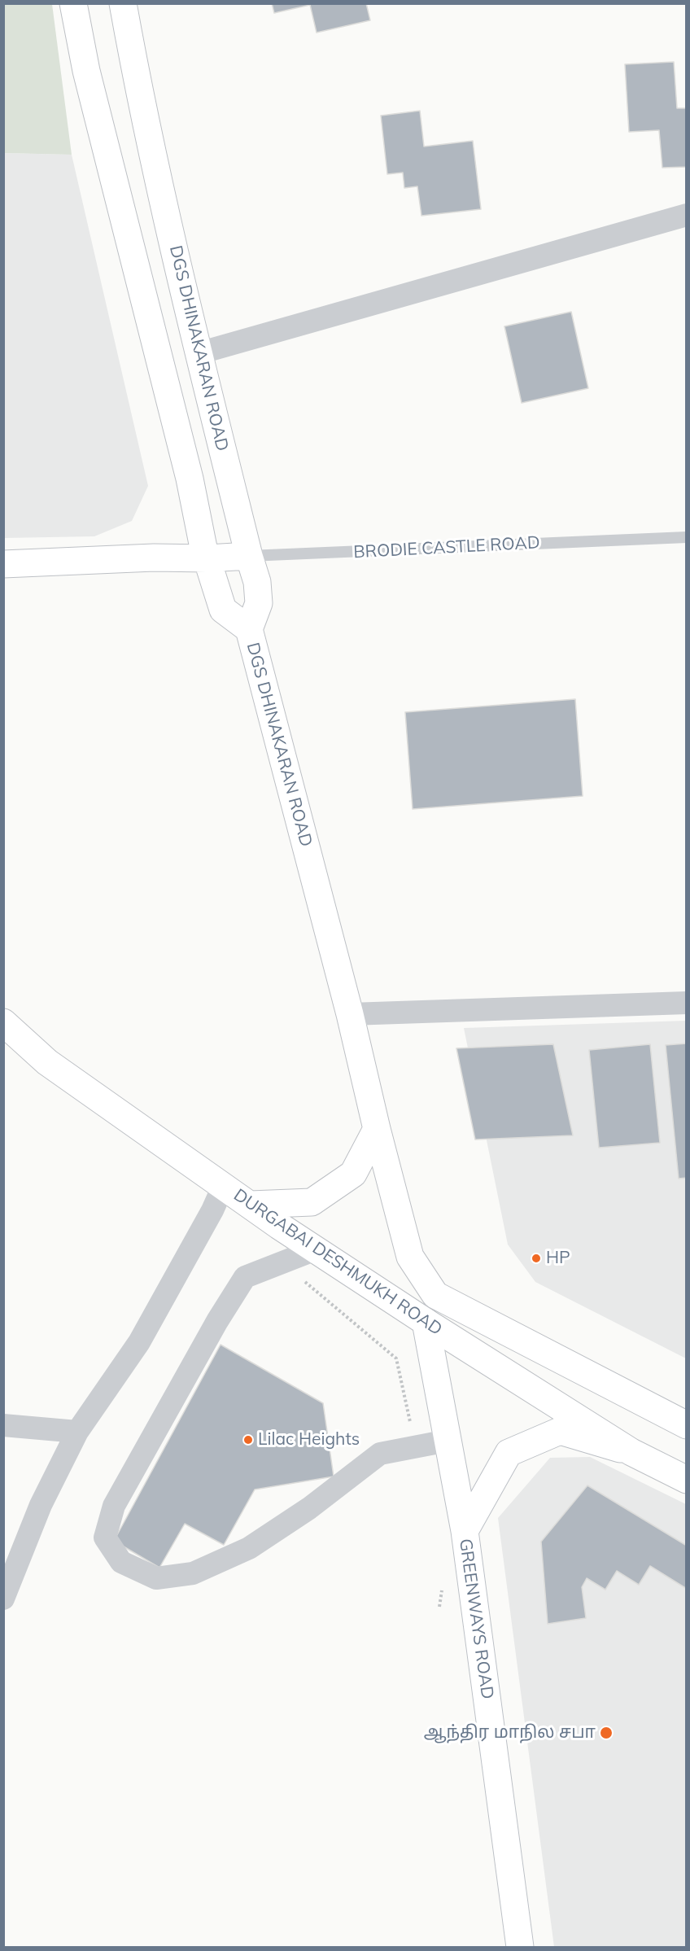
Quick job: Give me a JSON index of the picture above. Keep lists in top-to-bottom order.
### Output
{
  "streets": {
    "main road": [
      "DGS DHINAKARAN ROAD",
      "BRODIE CASTLE ROAD",
      "DURGABAI DESHMUKH ROAD",
      "GREENWAYS ROAD"
    ]
  },
  "crossings": [
    ["DGS DHINAKARAN ROAD", "BRODIE CASTLE ROAD"],
    ["DGS DHINAKARAN ROAD", "DURGABAI DESHMUKH ROAD"],
    ["DURGABAI DESHMUKH ROAD", "GREENWAYS ROAD"]
  ],
  "places": ["HP", "Lilac Heights", "ஆந்திர மாநில சபா"]
}
